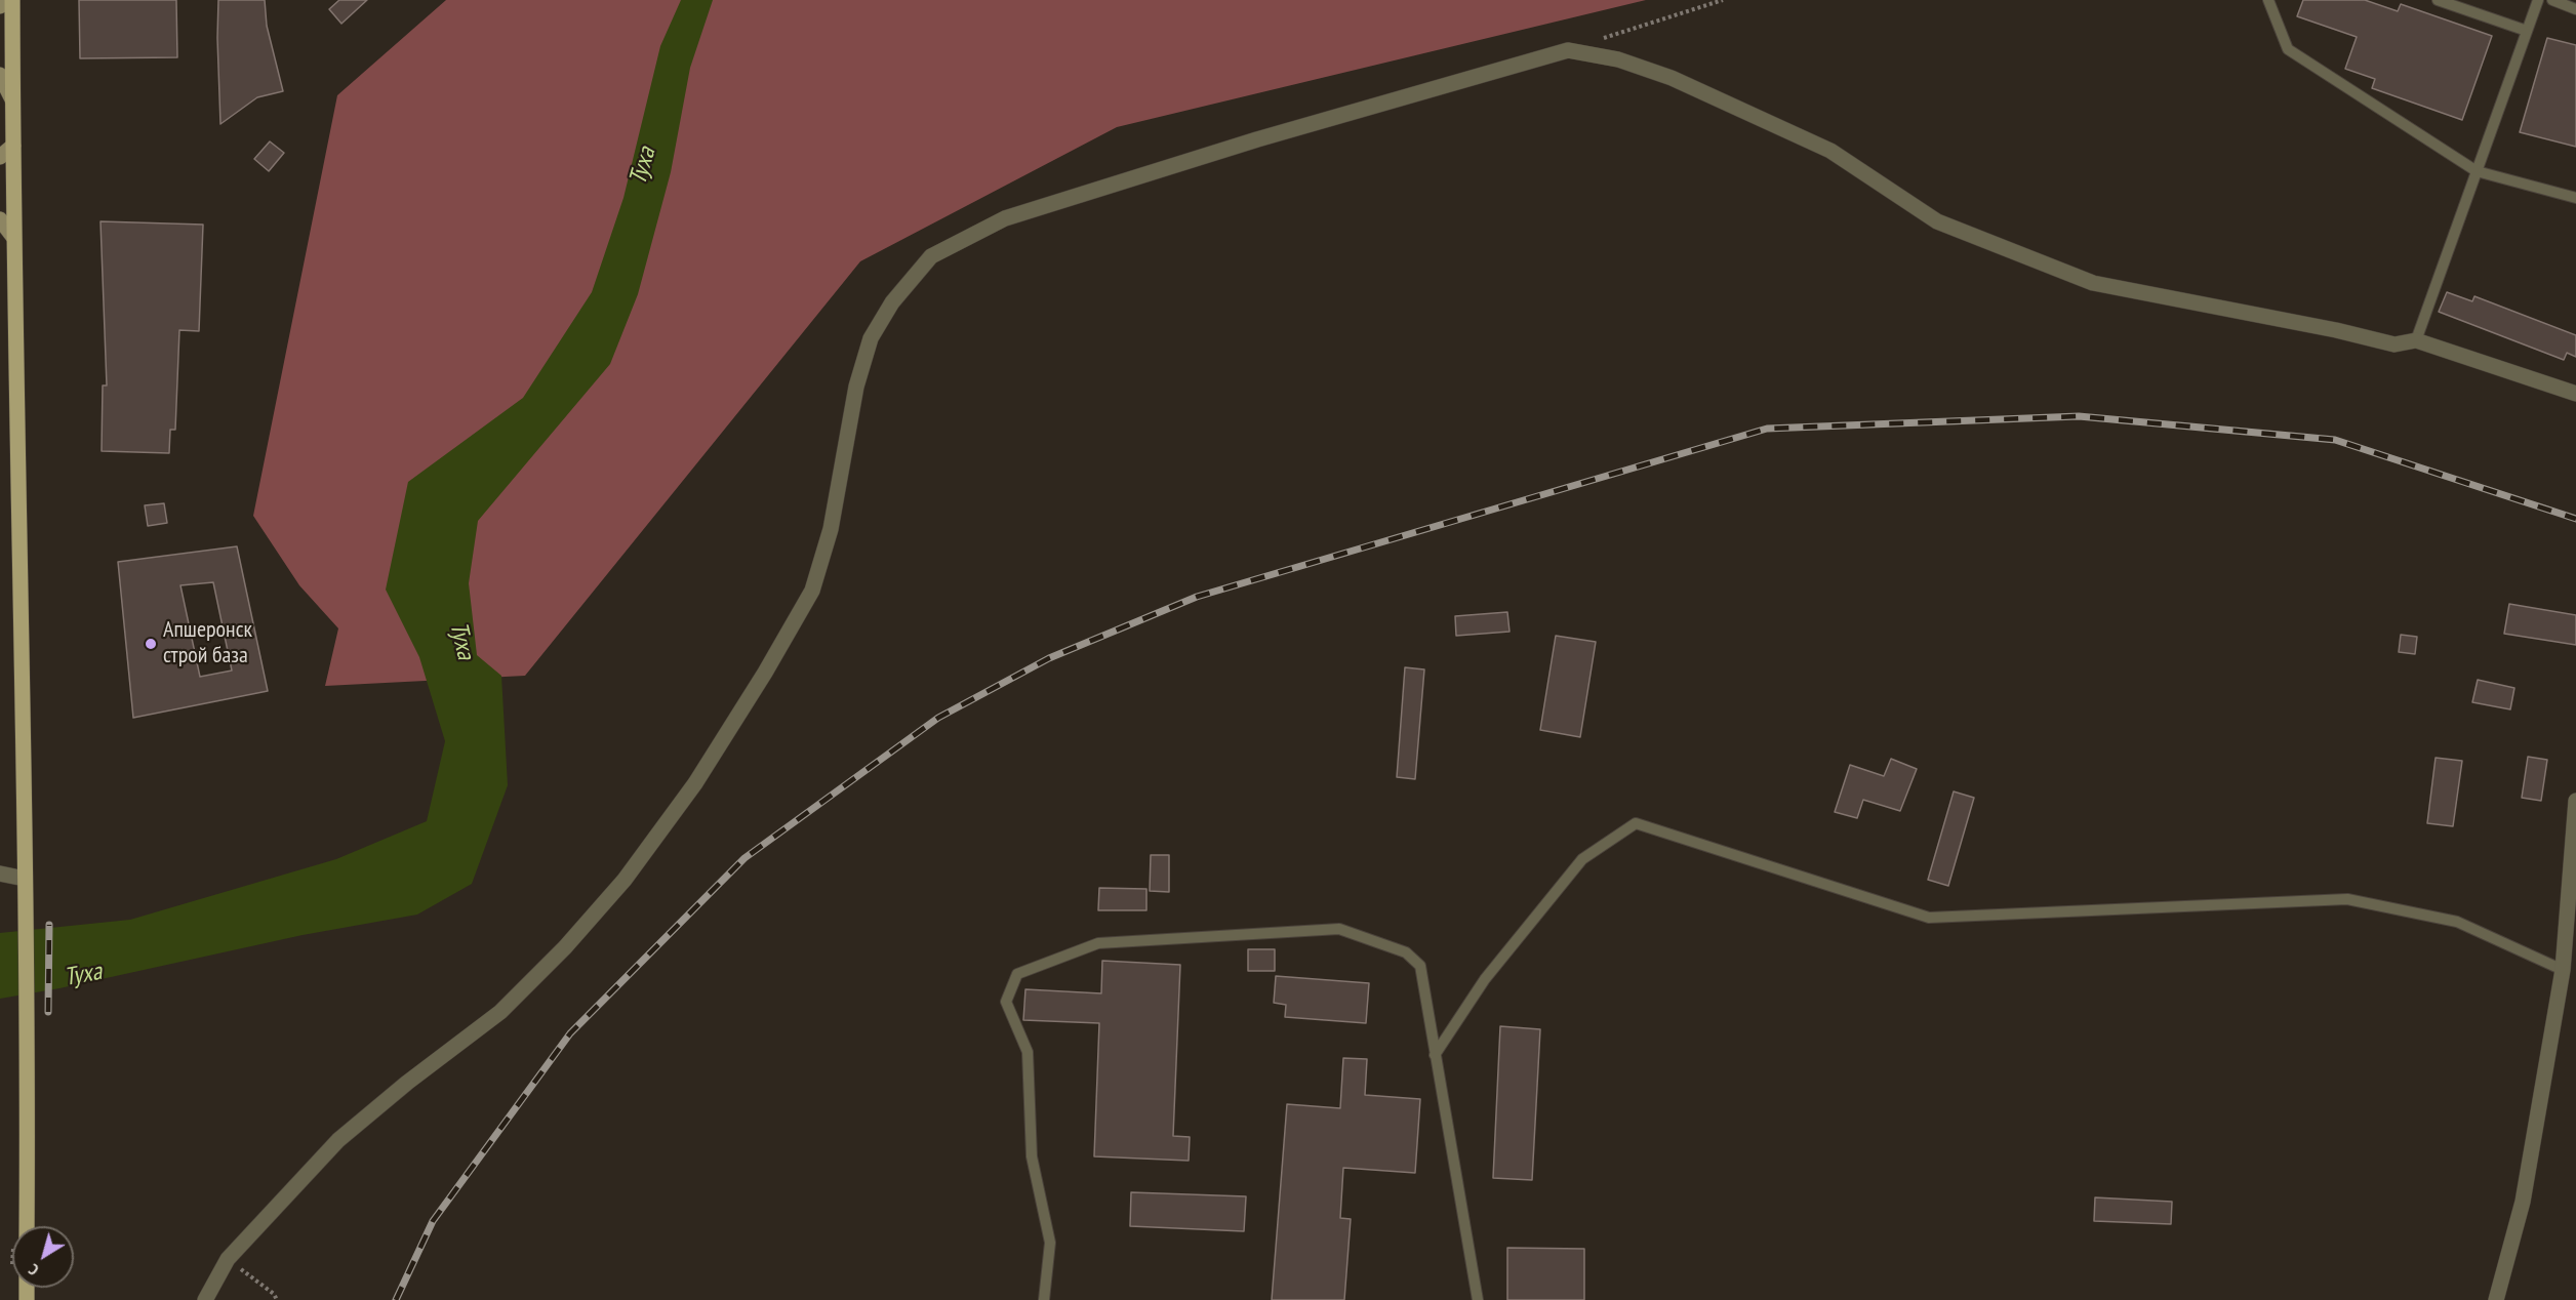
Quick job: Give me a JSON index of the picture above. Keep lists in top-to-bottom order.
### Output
{
  "water": ["Туха"],
  "places": ["Апшеронск строй база"],
  "north": "bottom left"
}
